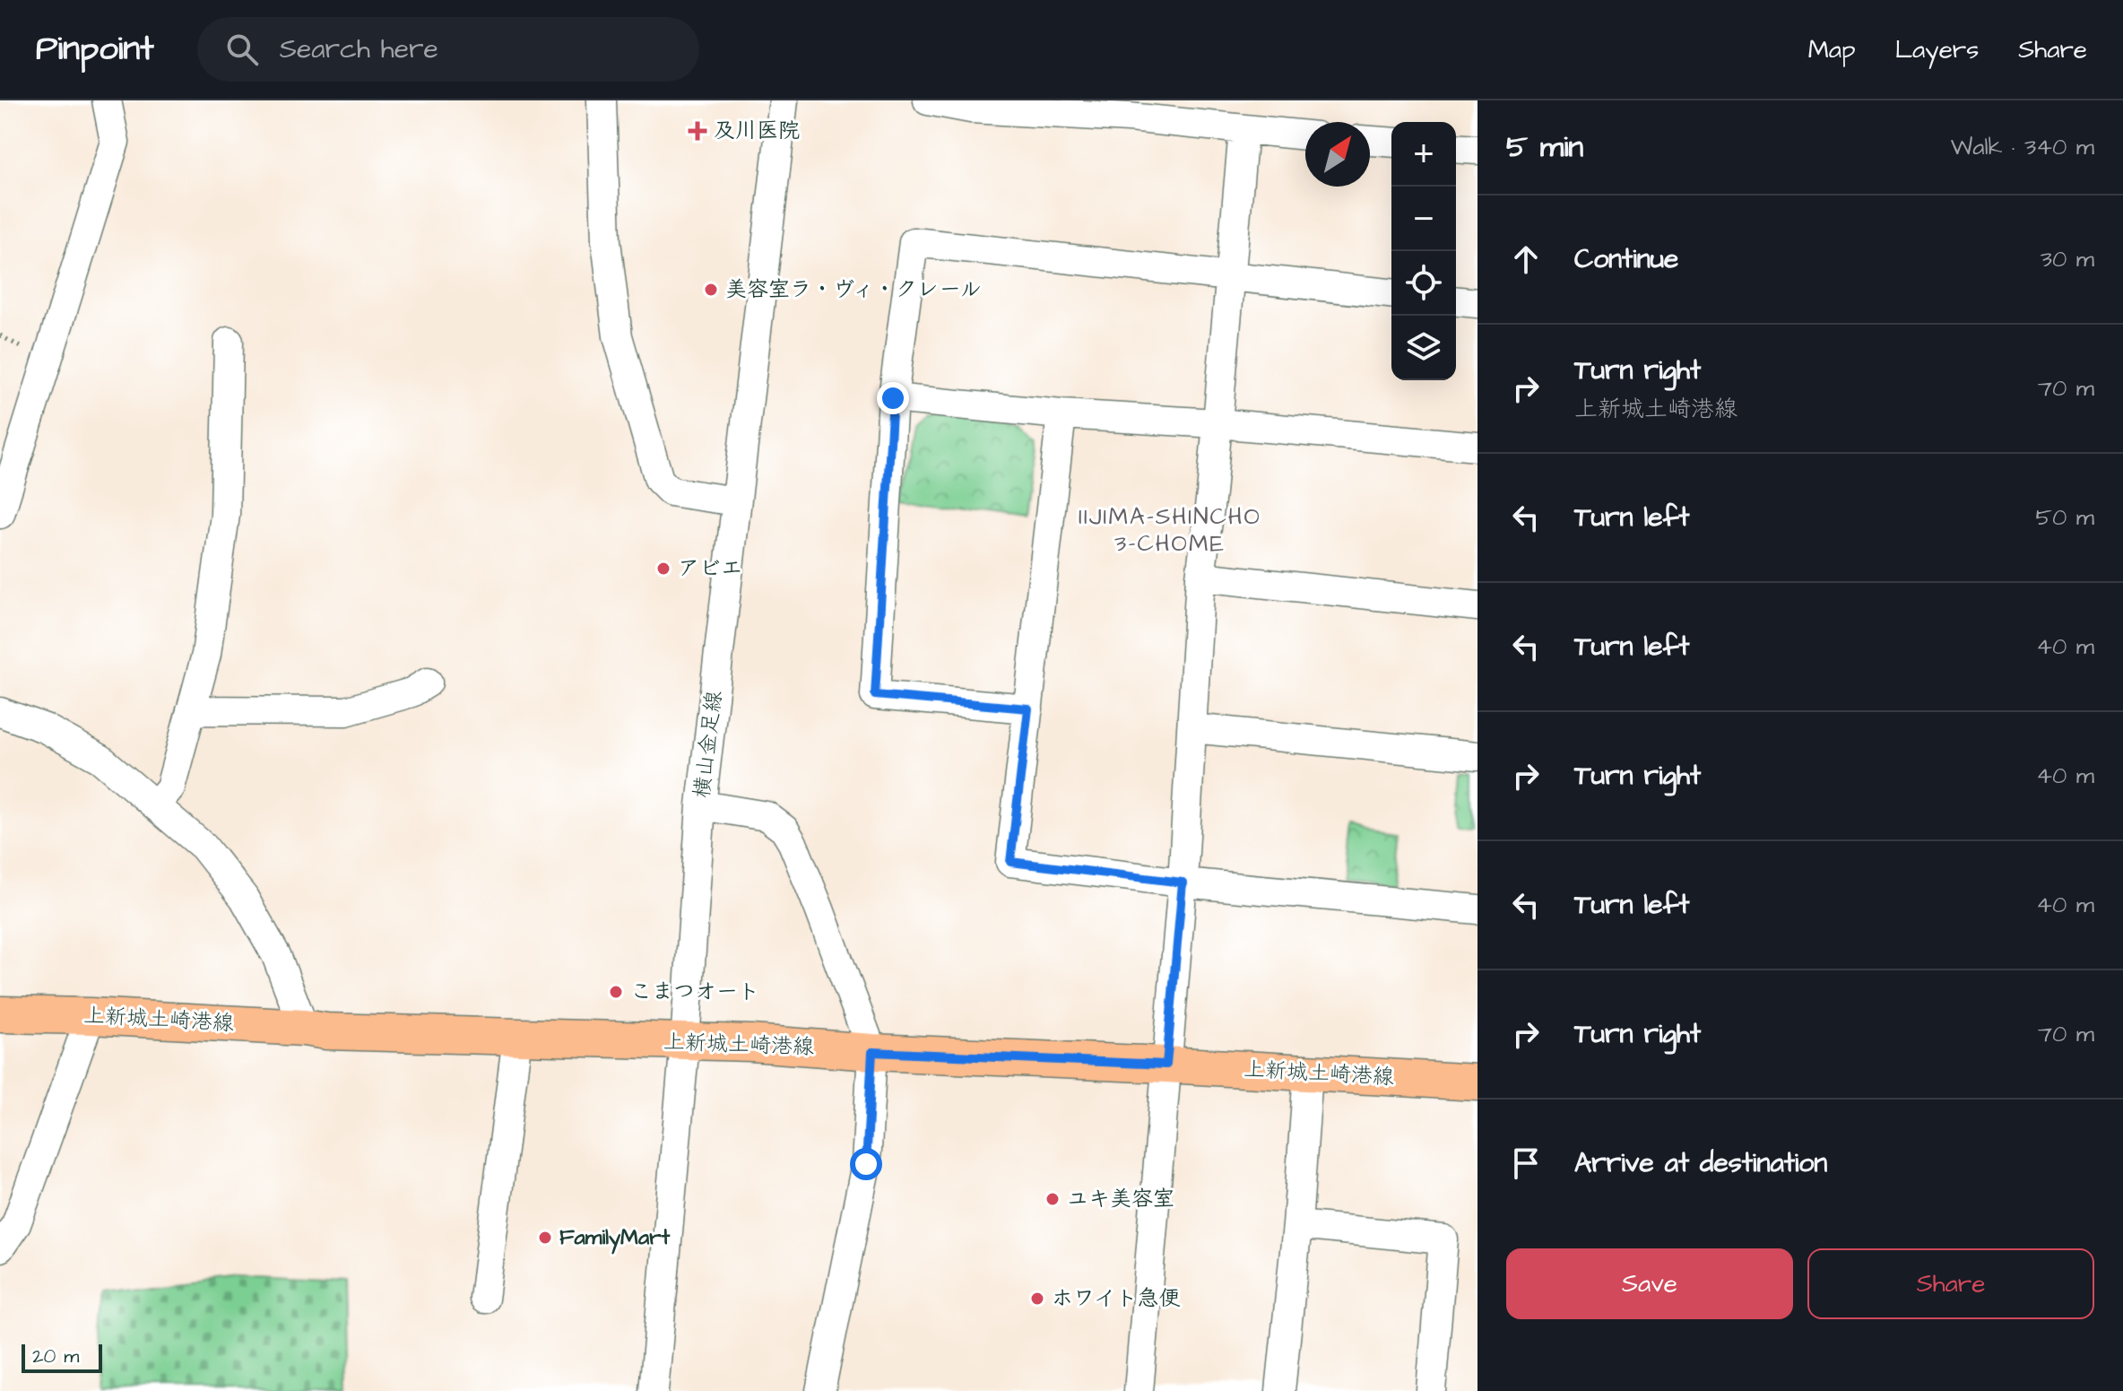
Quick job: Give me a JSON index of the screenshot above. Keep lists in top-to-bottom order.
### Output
{
  "streets": {
    "main road": ["上新城土崎港線"],
    "street": ["横山金足線"]
  },
  "crossings": [
    ["横山金足線", "上新城土崎港線"]
  ],
  "districts": ["IIJIMA-SHINCHO 3-CHOME"],
  "places": {
    "health": ["及川医院"],
    "other": [
      "美容室ラ・ヴィ・クレール",
      "アビエ",
      "こまつオート",
      "ユキ美容室",
      "FamilyMart",
      "ホワイト急便"
    ]
  },
  "scale_bar": "20 m",
  "north": "top right",
  "page": {
    "header": "Pinpoint",
    "search": "Search here",
    "nav": ["Map", "Layers", "Share"],
    "heading": ["5 min", "Walk · 340 m"],
    "map_buttons": ["+", "−"],
    "list": [
      ["Continue", "30 m"],
      ["Turn right", "上新城土崎港線", "70 m"],
      ["Turn left", "50 m"],
      ["Turn left", "40 m"],
      ["Turn right", "40 m"],
      ["Turn left", "40 m"],
      ["Turn right", "70 m"],
      "Arrive at destination"
    ],
    "buttons": ["Save", "Share"],
    "scale": "20 m"
  }
}
